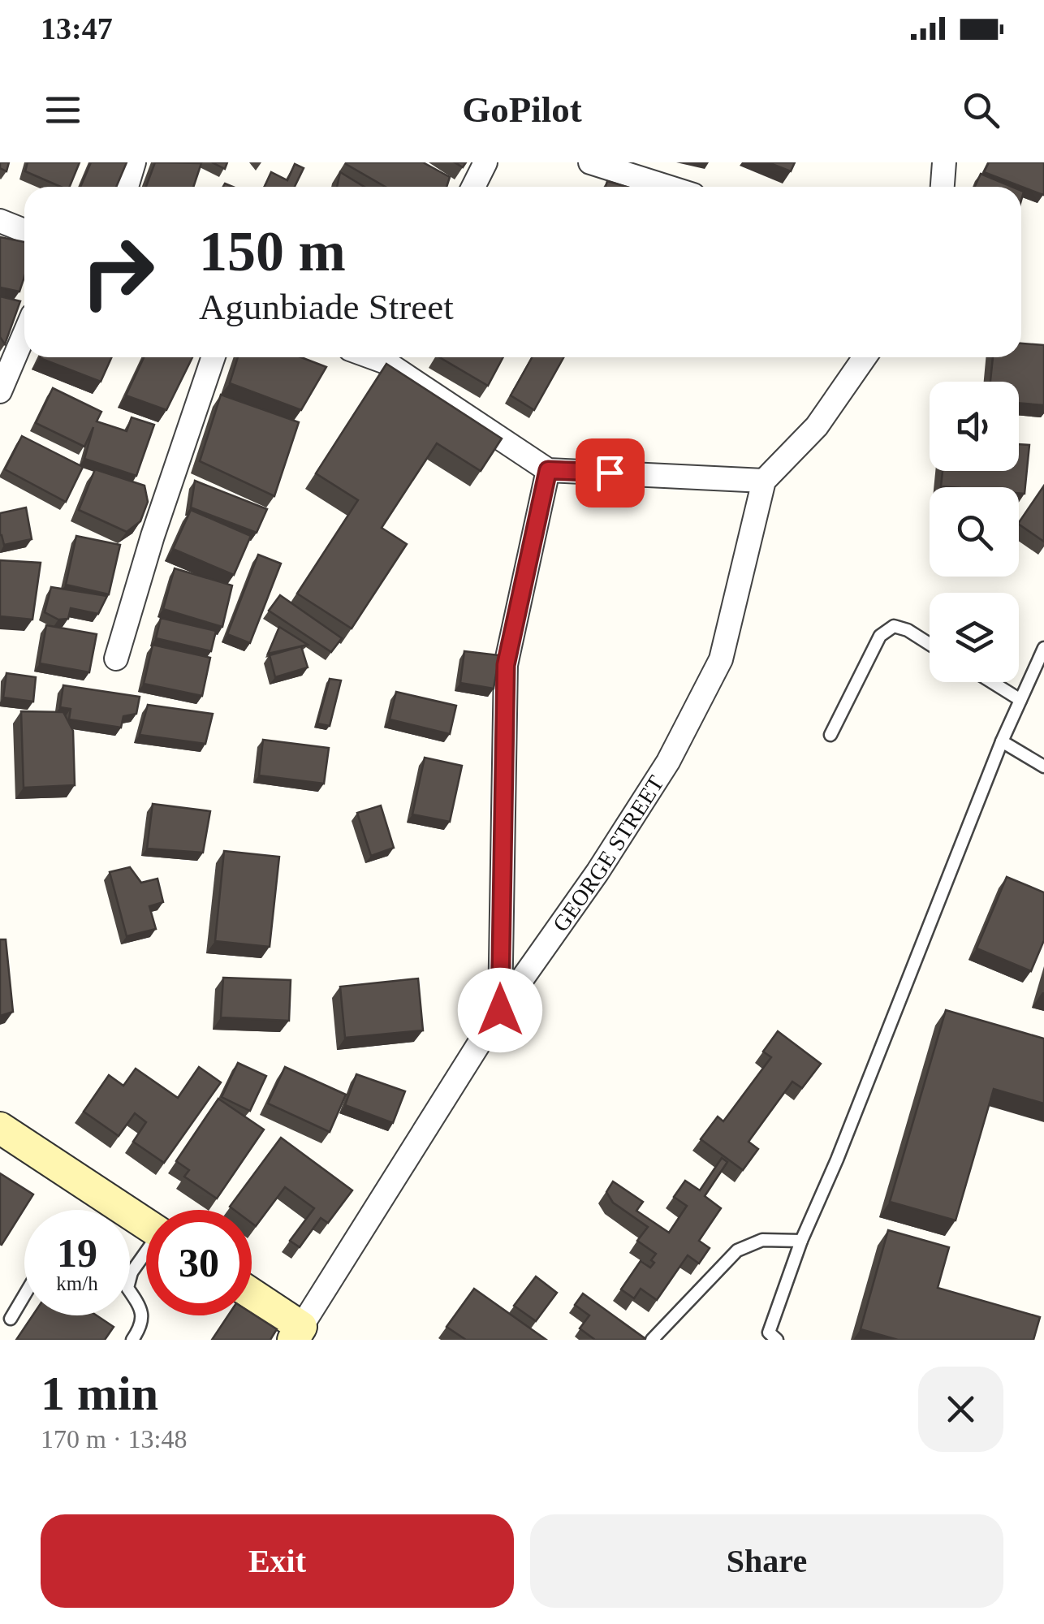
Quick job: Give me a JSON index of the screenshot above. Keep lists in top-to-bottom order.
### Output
{
  "streets": {
    "street": ["GEORGE STREET"]
  },
  "page": {
    "status": "13:47",
    "header": "GoPilot",
    "turn": ["150 m", "Agunbiade Street"],
    "speed": "19 km/h",
    "limit": "30",
    "heading": ["1 min", "170 m · 13:48"],
    "buttons": ["Exit", "Share"]
  }
}
